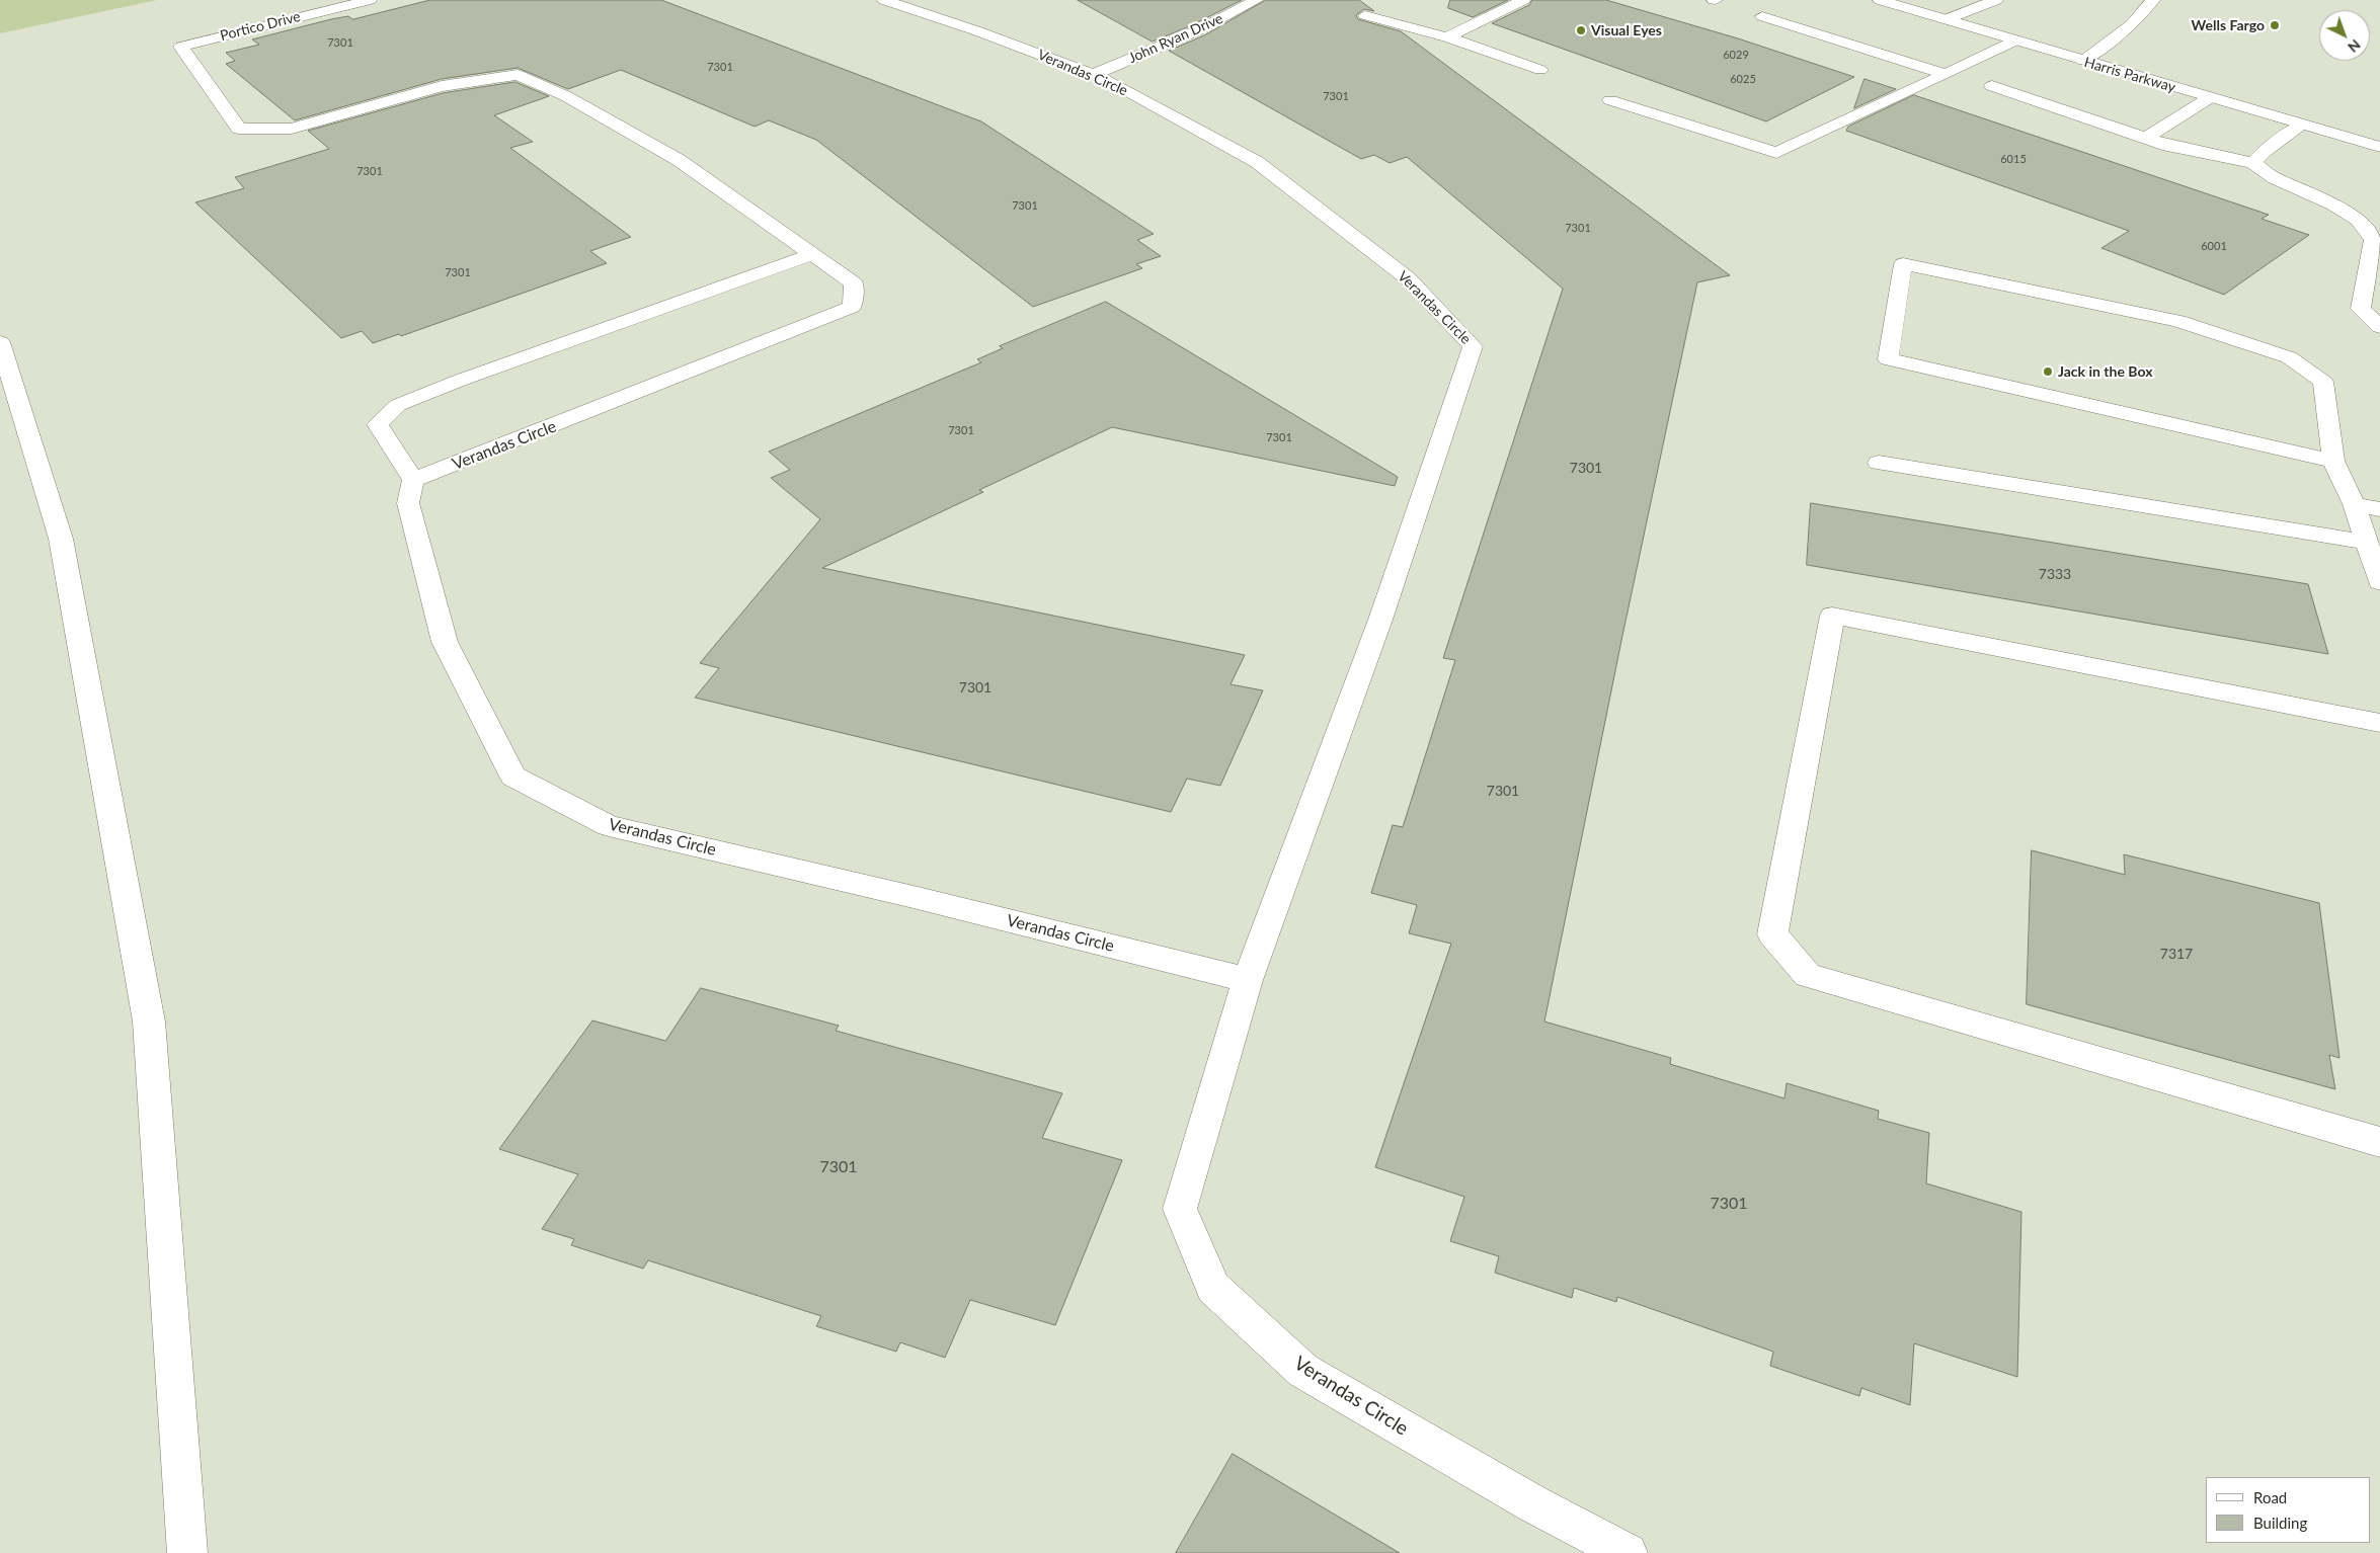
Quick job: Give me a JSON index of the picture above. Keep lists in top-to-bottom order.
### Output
{
  "streets": {
    "main road": [
      "Portico Drive",
      "John Ryan Drive",
      "Verandas Circle",
      "Harris Parkway"
    ]
  },
  "crossings": [
    ["Portico Drive", "Verandas Circle"],
    ["John Ryan Drive", "Verandas Circle"]
  ],
  "places": ["Wells Fargo", "Visual Eyes", "Jack in the Box"],
  "house_numbers": [
    "7301",
    "6029",
    "7301",
    "6025",
    "7301",
    "6015",
    "7301",
    "7301",
    "7301",
    "6001",
    "7301",
    "7301",
    "7301",
    "7301",
    "7333",
    "7301",
    "7301",
    "7317",
    "7301",
    "7301"
  ],
  "legend": ["Road", "Building"],
  "north": "bottom right"
}
